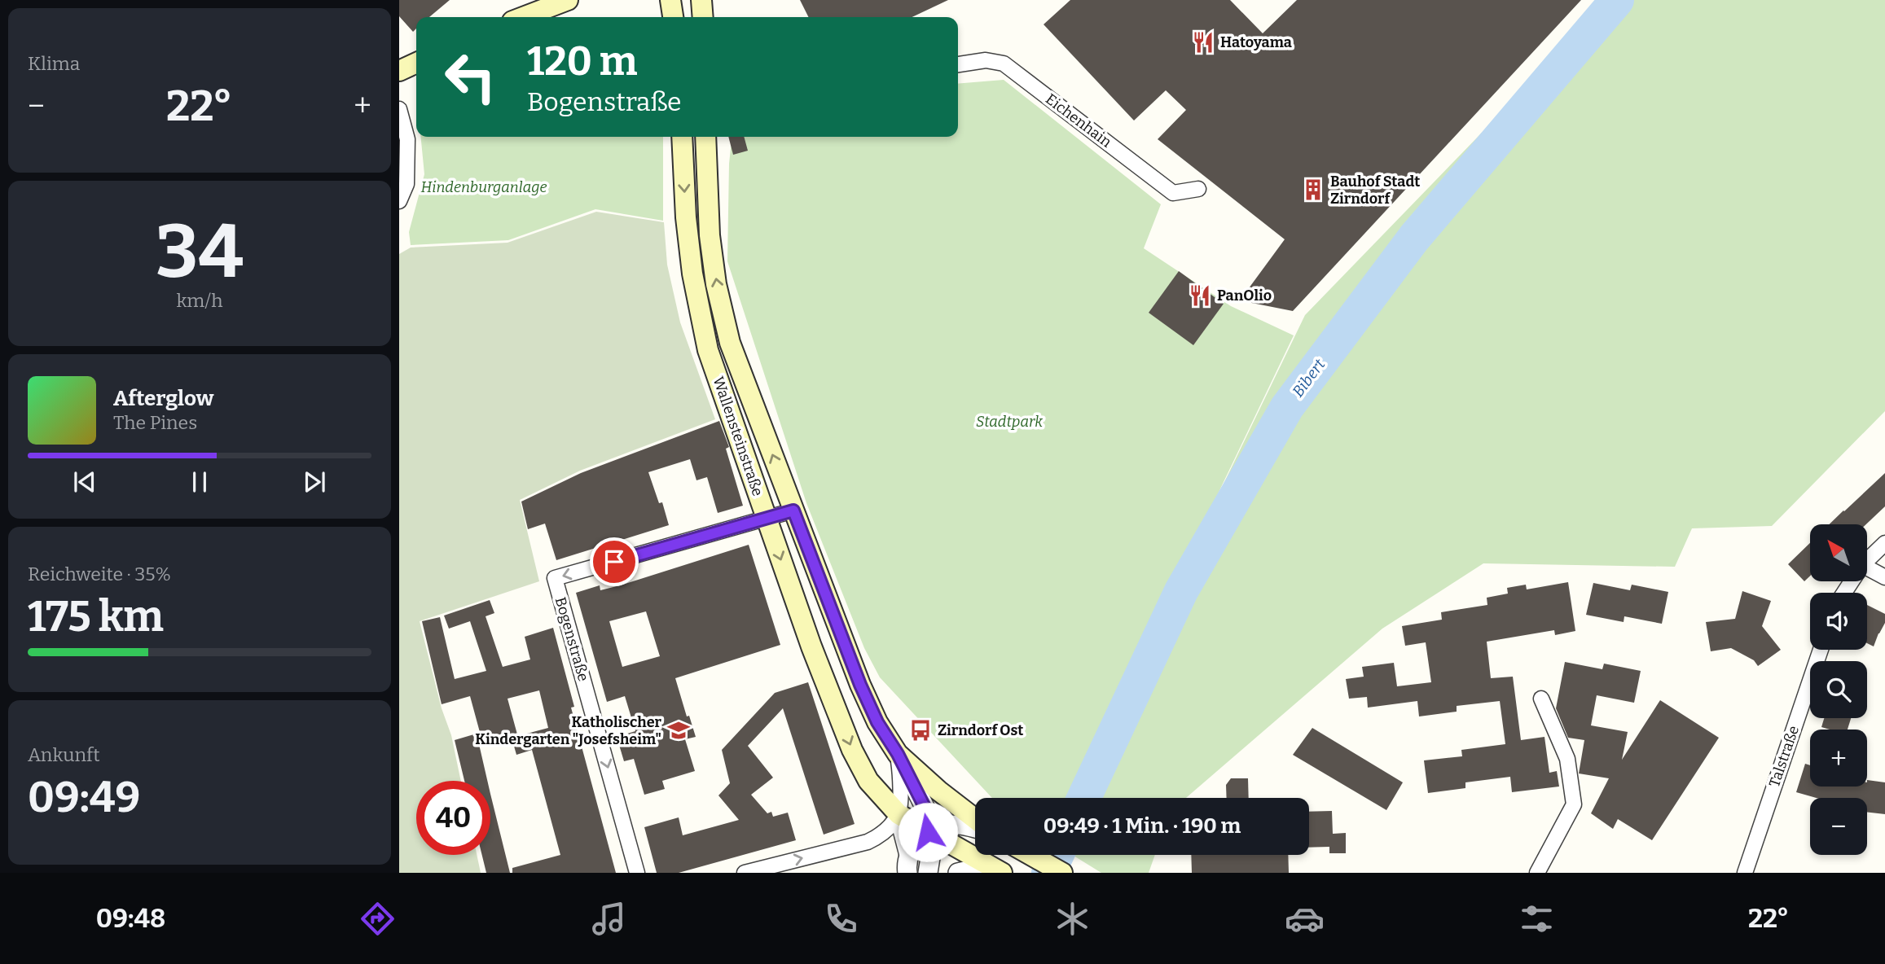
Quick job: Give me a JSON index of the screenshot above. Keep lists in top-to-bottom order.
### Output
{
  "streets": {
    "main road": ["Wallensteinstraße"],
    "street": ["Eichenhain", "Bogenstraße", "Talstraße"]
  },
  "crossings": [
    ["Wallensteinstraße", "Bogenstraße"]
  ],
  "water": ["Bibert"],
  "parks": ["Hindenburganlage", "Stadtpark"],
  "places": {
    "restaurant": ["Hatoyama", "PanOlio"],
    "building": ["Bauhof Stadt Zirndorf"],
    "school or university": ["Katholischer Kindergarten \"Josefsheim\""],
    "bus stop": ["Zirndorf Ost"]
  },
  "north": "top left",
  "page": {
    "tile": [
      "Klima",
      ["34", "km/h"],
      ["Reichweite · 35%", "175 km"],
      ["Ankunft", "09:49"]
    ],
    "turn": ["120 m", "Bogenstraße"],
    "heat": ["−", "22°", "+"],
    "song": ["Afterglow", "The Pines"],
    "map_buttons": ["+", "−"],
    "limit": "40",
    "trip": "09:49 · 1 Min. · 190 m",
    "tabs": ["09:48", "22°"]
  }
}
